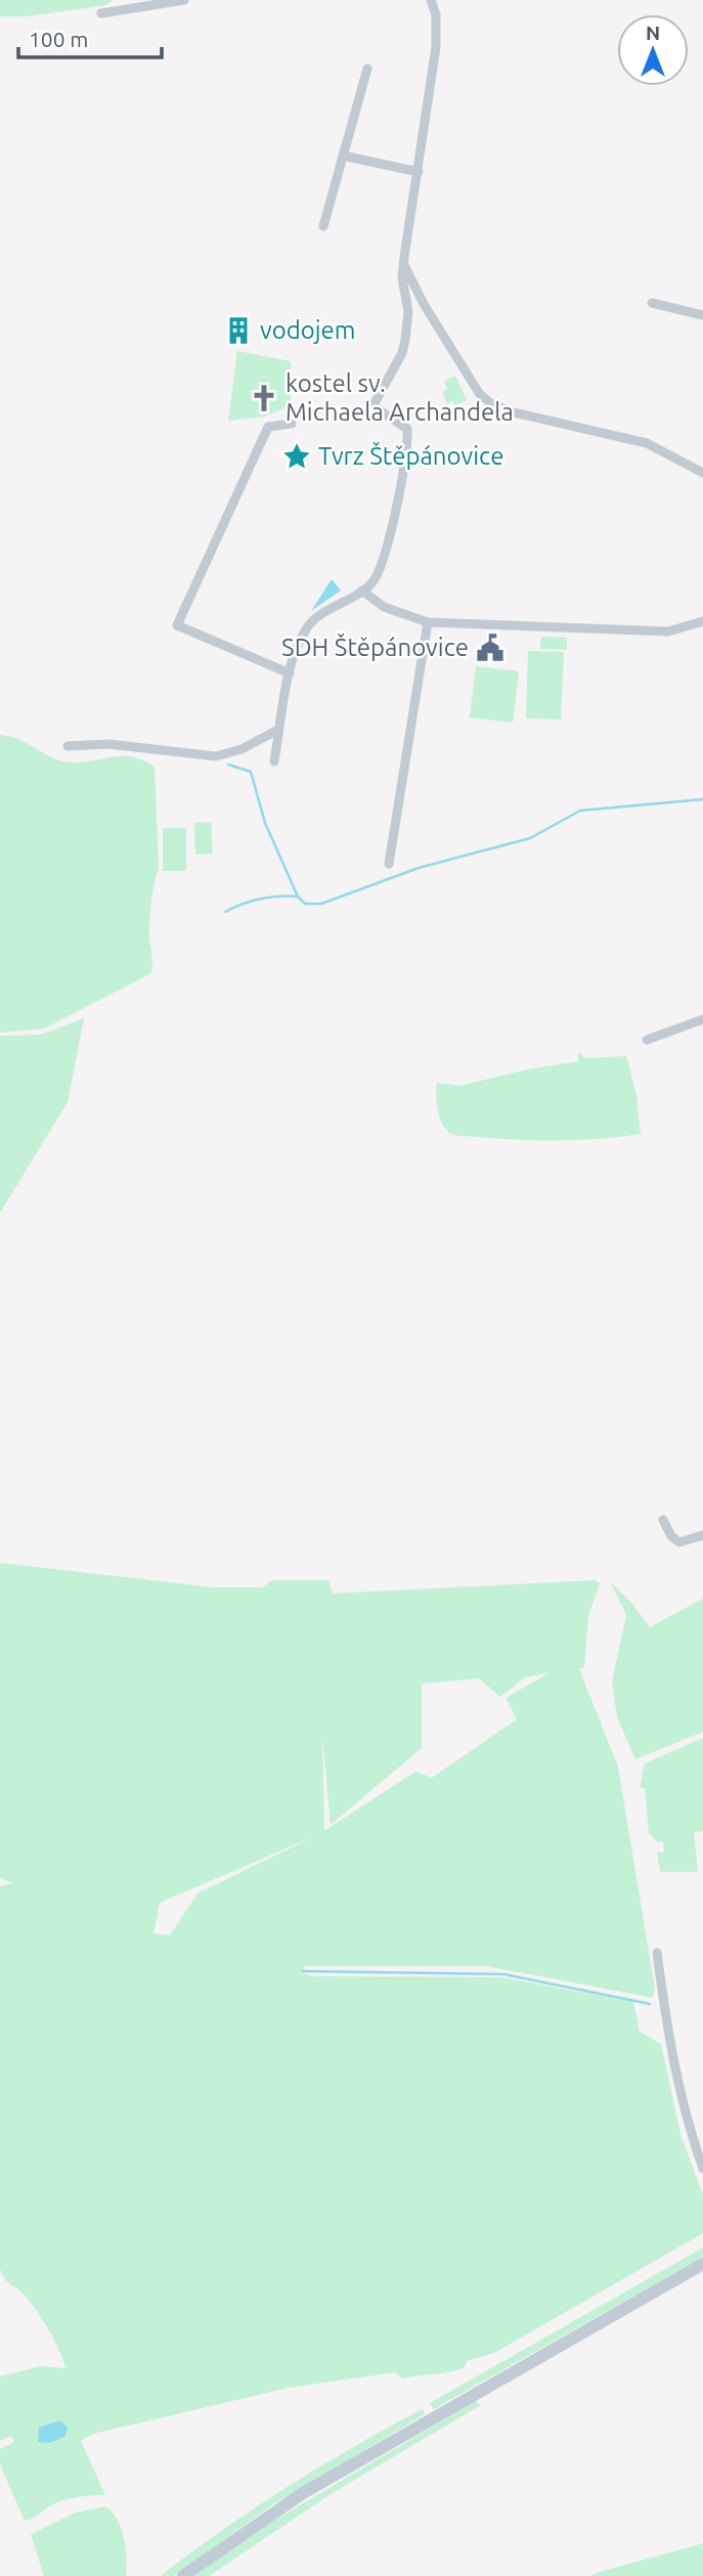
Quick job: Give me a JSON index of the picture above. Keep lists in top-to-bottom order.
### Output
{
  "places": {
    "building": ["vodojem"],
    "church": ["kostel sv. Michaela Archandela"],
    "place": ["Tvrz Štěpánovice"],
    "public building": ["SDH Štěpánovice"]
  },
  "scale_bar": "100 m",
  "north": "top"
}
